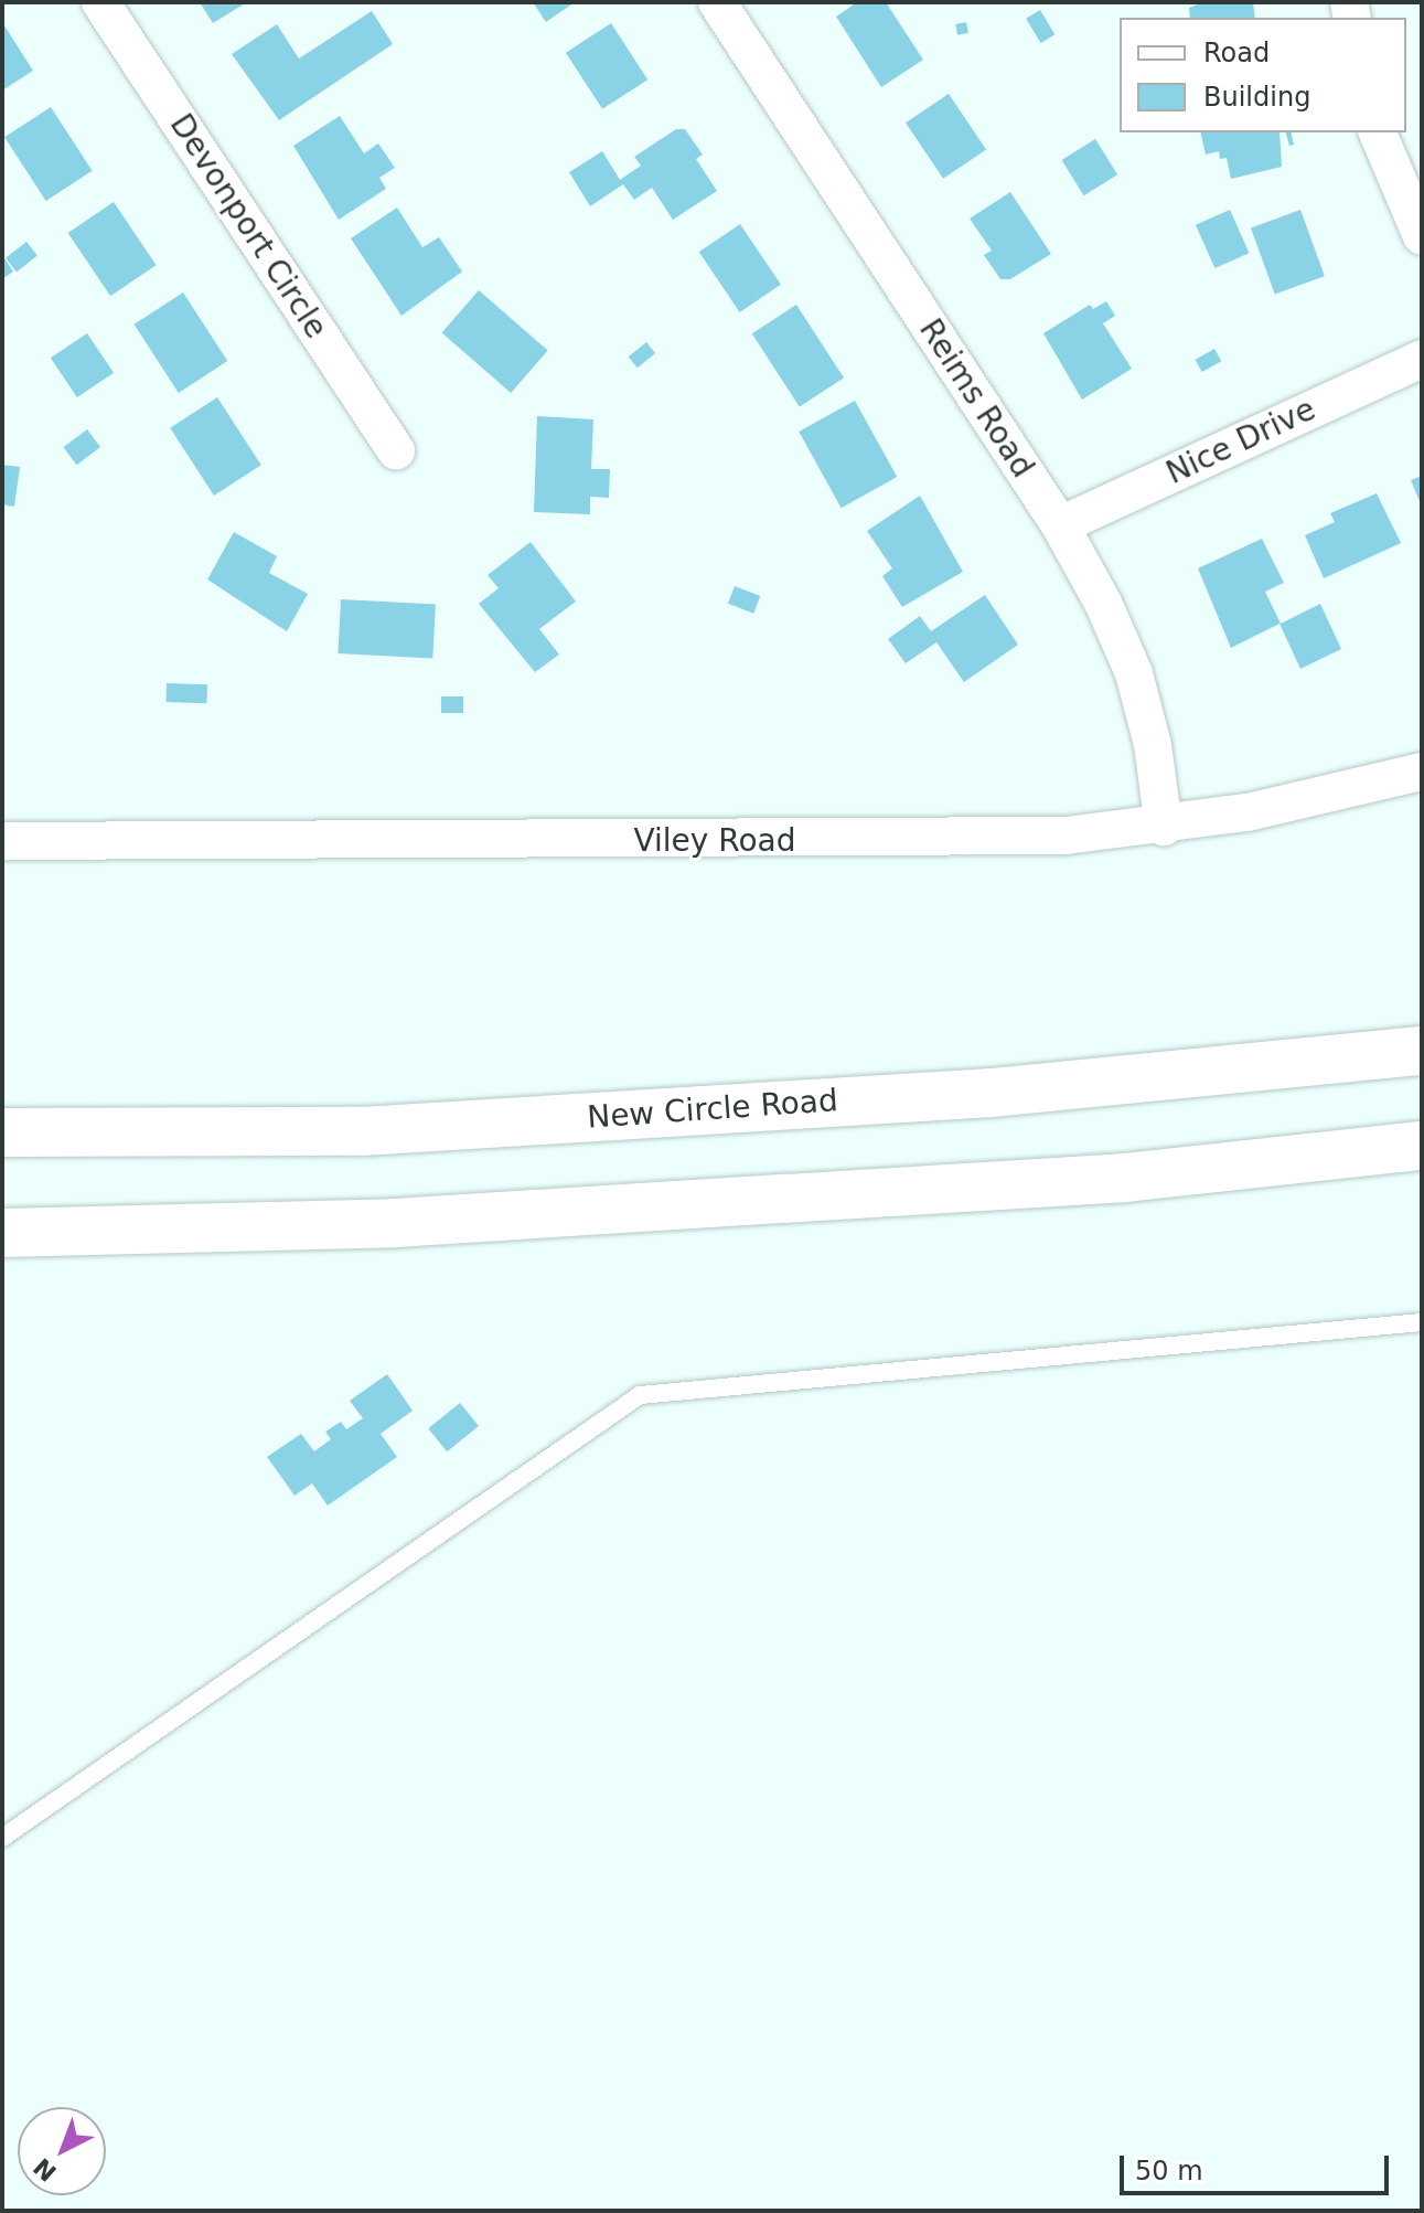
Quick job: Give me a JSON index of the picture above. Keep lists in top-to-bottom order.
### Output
{
  "streets": {
    "highway": ["New Circle Road"],
    "street": [
      "Devonport Circle",
      "Reims Road",
      "Nice Drive",
      "Viley Road"
    ]
  },
  "crossings": [
    ["Reims Road", "Nice Drive"],
    ["Reims Road", "Viley Road"]
  ],
  "legend": ["Road", "Building"],
  "scale_bar": "50 m",
  "north": "bottom left"
}
